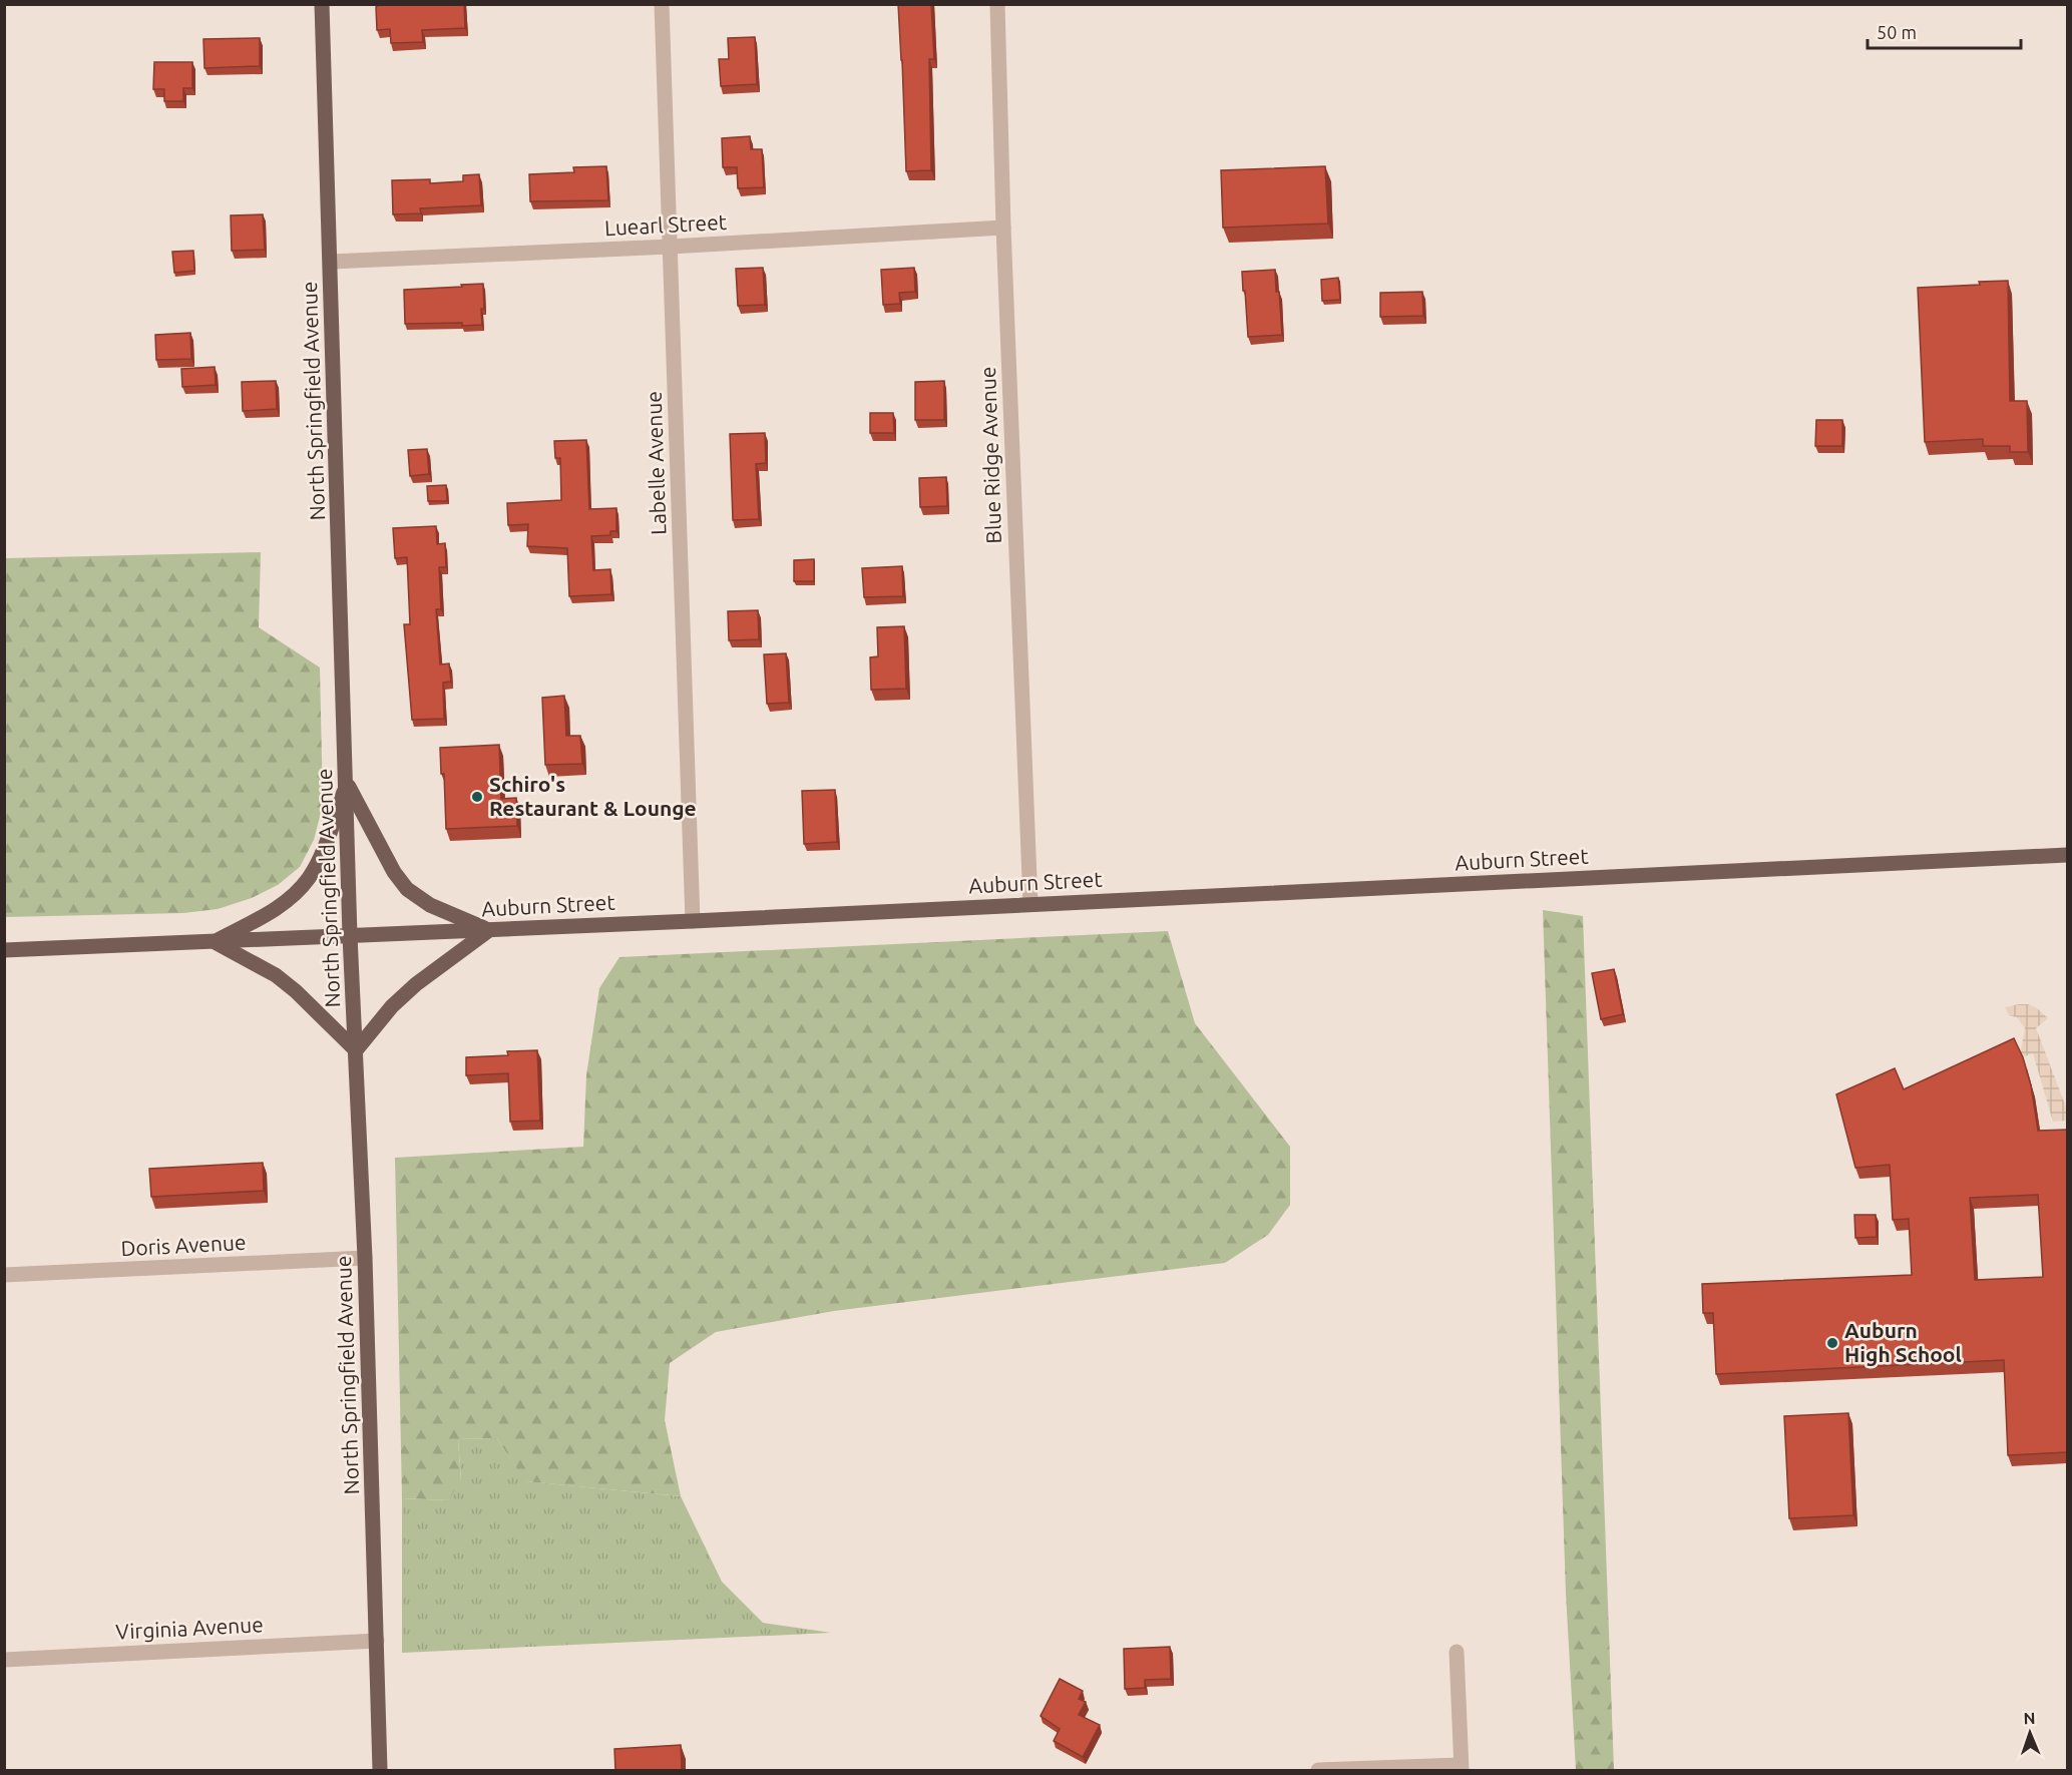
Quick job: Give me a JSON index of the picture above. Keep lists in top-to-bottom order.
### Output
{
  "streets": {
    "main road": ["North Springfield Avenue", "Auburn Street"],
    "street": [
      "Luearl Street",
      "Blue Ridge Avenue",
      "Labelle Avenue",
      "Doris Avenue",
      "Virginia Avenue"
    ]
  },
  "crossings": [
    ["Luearl Street", "North Springfield Avenue"],
    ["Luearl Street", "Blue Ridge Avenue"],
    ["Luearl Street", "Labelle Avenue"],
    ["North Springfield Avenue", "Auburn Street"],
    ["North Springfield Avenue", "Doris Avenue"],
    ["North Springfield Avenue", "Virginia Avenue"],
    ["Blue Ridge Avenue", "Auburn Street"],
    ["Labelle Avenue", "Auburn Street"]
  ],
  "places": ["Schiro's Restaurant & Lounge", "Auburn High School"],
  "scale_bar": "50 m",
  "north": "top"
}
